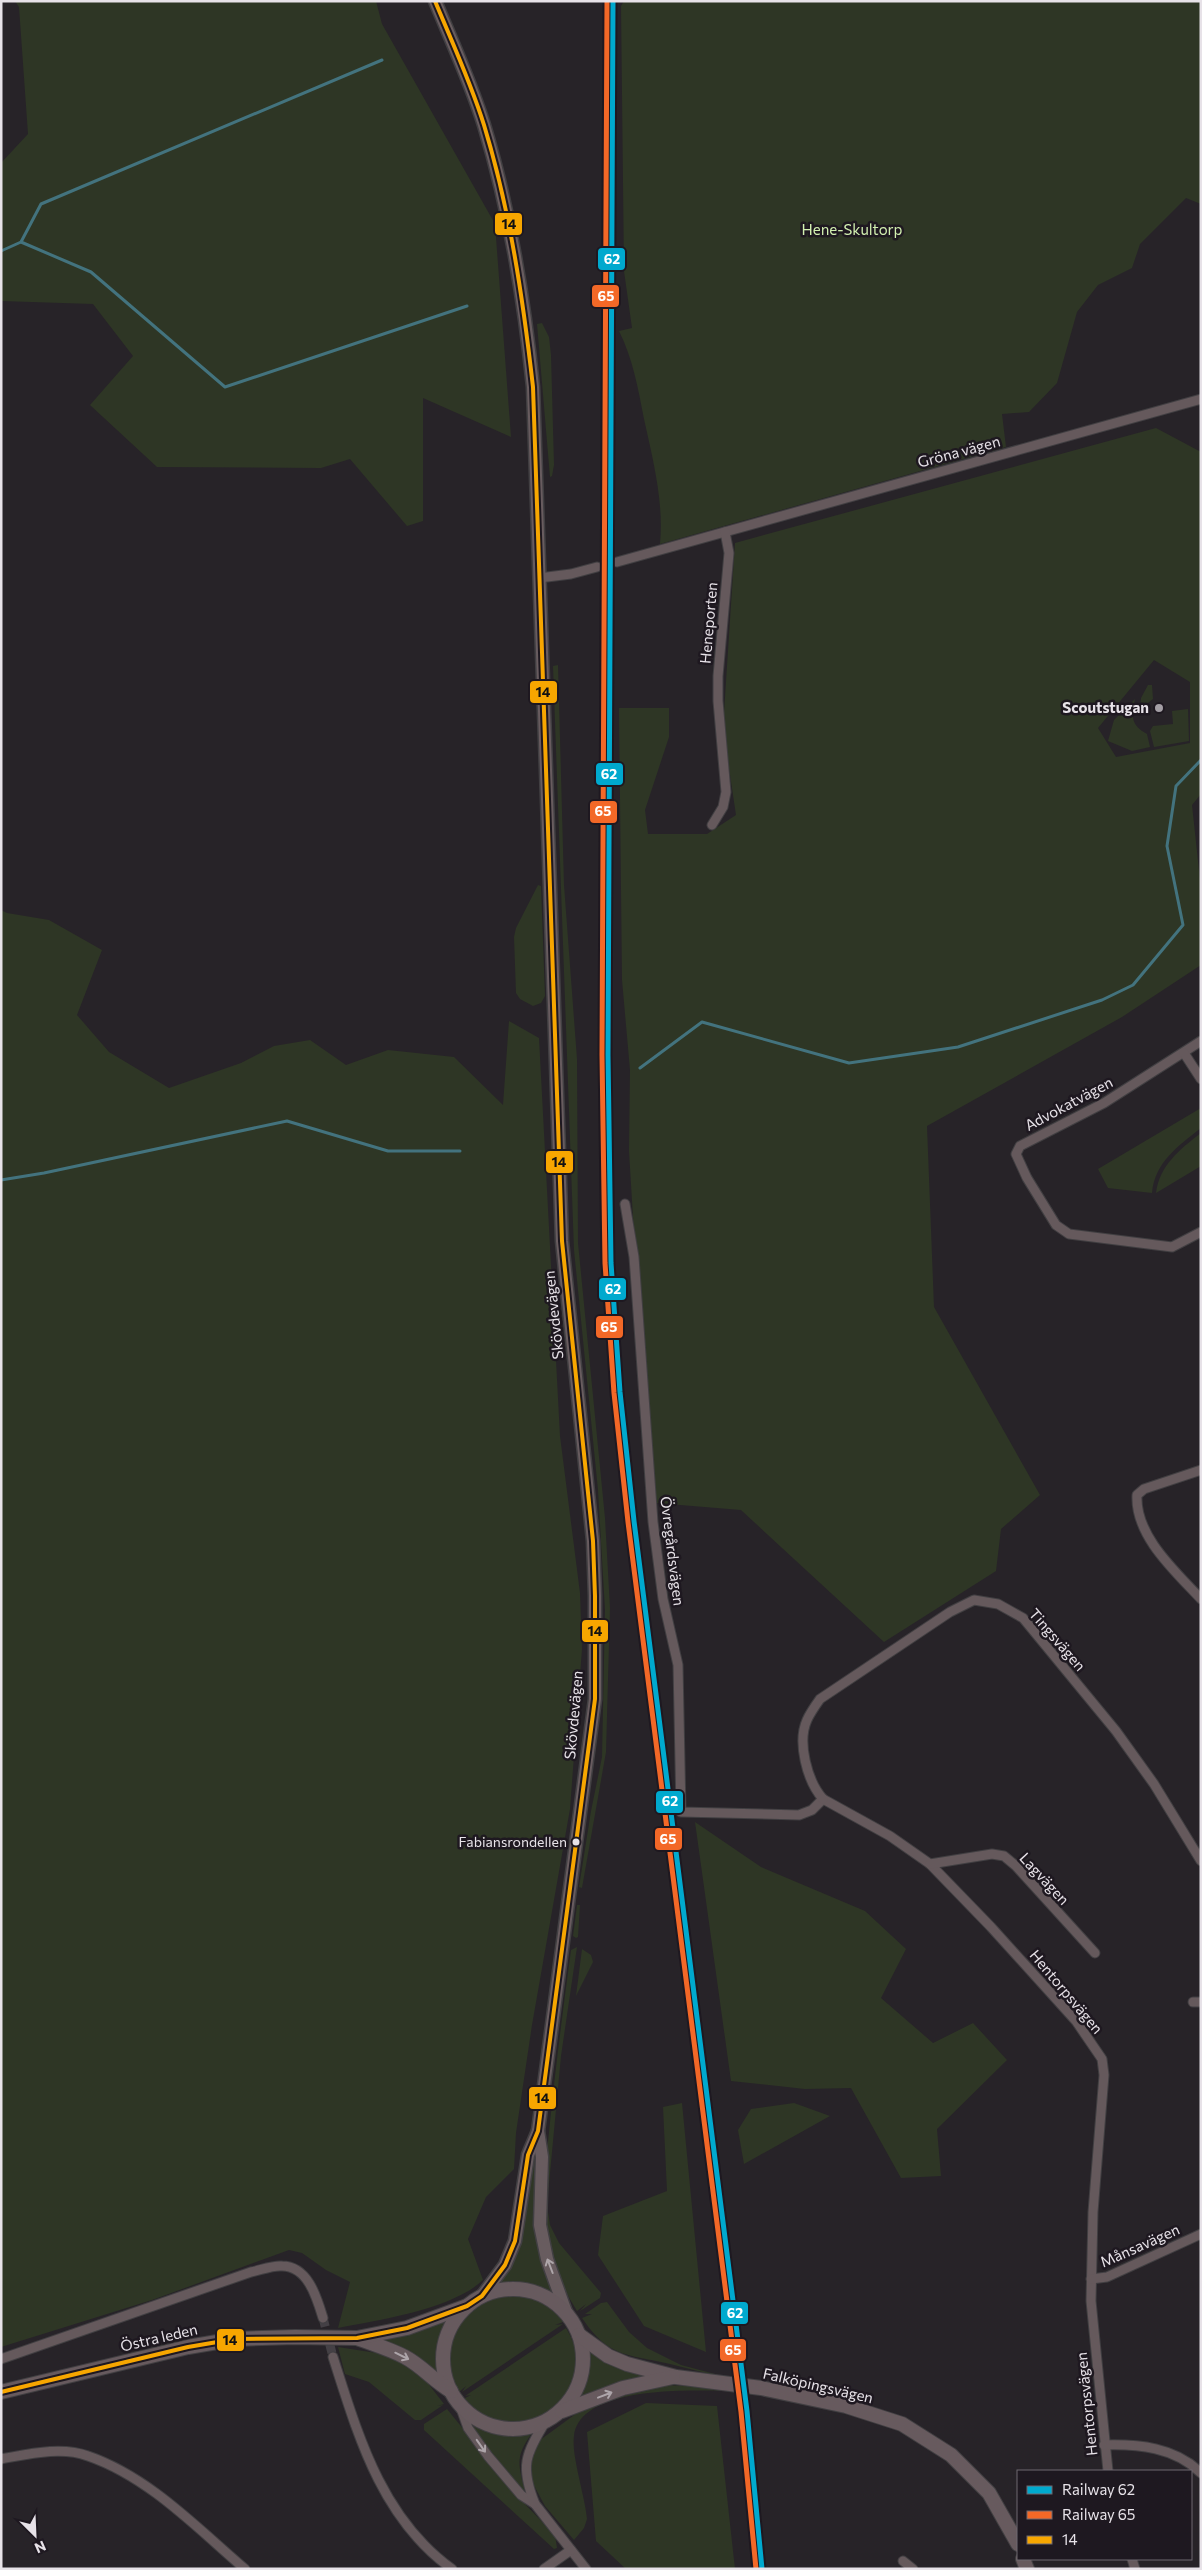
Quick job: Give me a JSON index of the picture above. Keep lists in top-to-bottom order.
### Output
{
  "streets": {
    "main road": ["Skövdevägen", "Östra leden", "Falköpingsvägen"],
    "street": [
      "Gröna vägen",
      "Heneporten",
      "Advokatvägen",
      "Övregårdsvägen",
      "Tingsvägen",
      "Lagvägen",
      "Hentorpsvägen",
      "Månsavägen"
    ]
  },
  "crossings": [
    ["Gröna vägen", "Heneporten"],
    ["Övregårdsvägen", "Tingsvägen"],
    ["Övregårdsvägen", "Hentorpsvägen"],
    ["Tingsvägen", "Hentorpsvägen"],
    ["Lagvägen", "Hentorpsvägen"],
    ["Hentorpsvägen", "Månsavägen"],
    ["Östra leden", "Falköpingsvägen"]
  ],
  "parks": ["Hene-Skultorp"],
  "places": ["Scoutstugan", "Fabiansrondellen"],
  "lines": ["rail line 62", "rail line 65", "transit line 14"],
  "legend": ["Railway 62", "Railway 65", "14"],
  "north": "bottom right"
}
